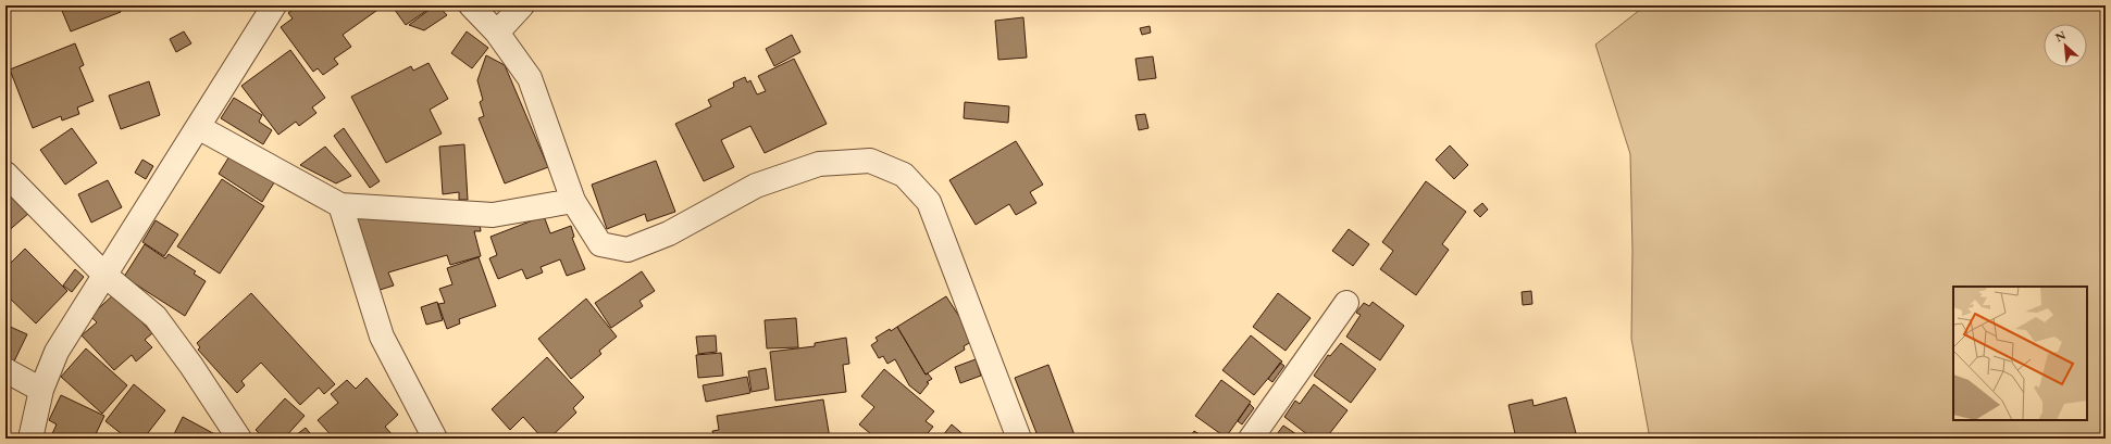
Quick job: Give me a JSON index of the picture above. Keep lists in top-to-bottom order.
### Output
{
  "north": "top left"
}
